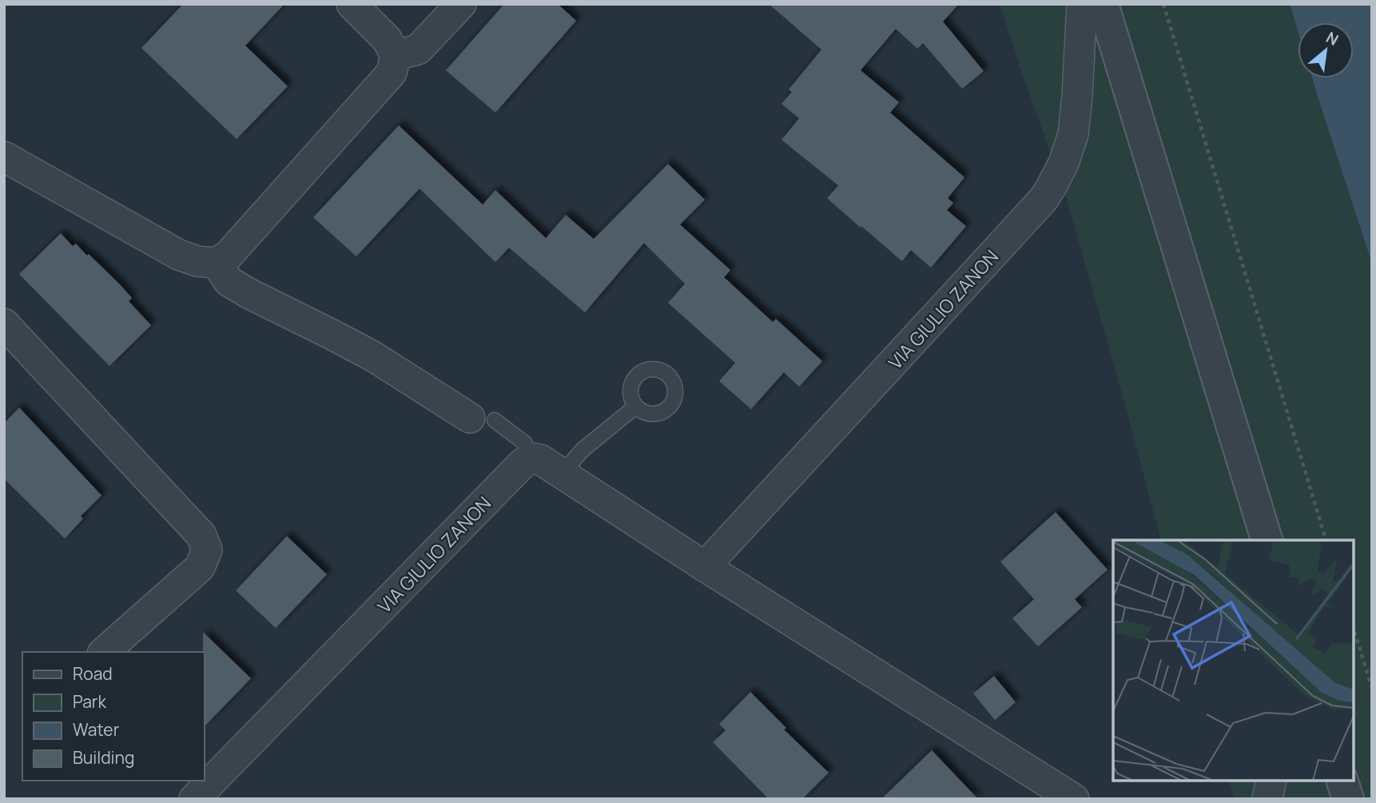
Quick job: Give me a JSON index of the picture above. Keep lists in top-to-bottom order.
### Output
{
  "streets": {
    "street": ["VIA GIULIO ZANON"]
  },
  "legend": [
    "Road",
    "Park",
    "Water",
    "Building"
  ],
  "north": "top right"
}
